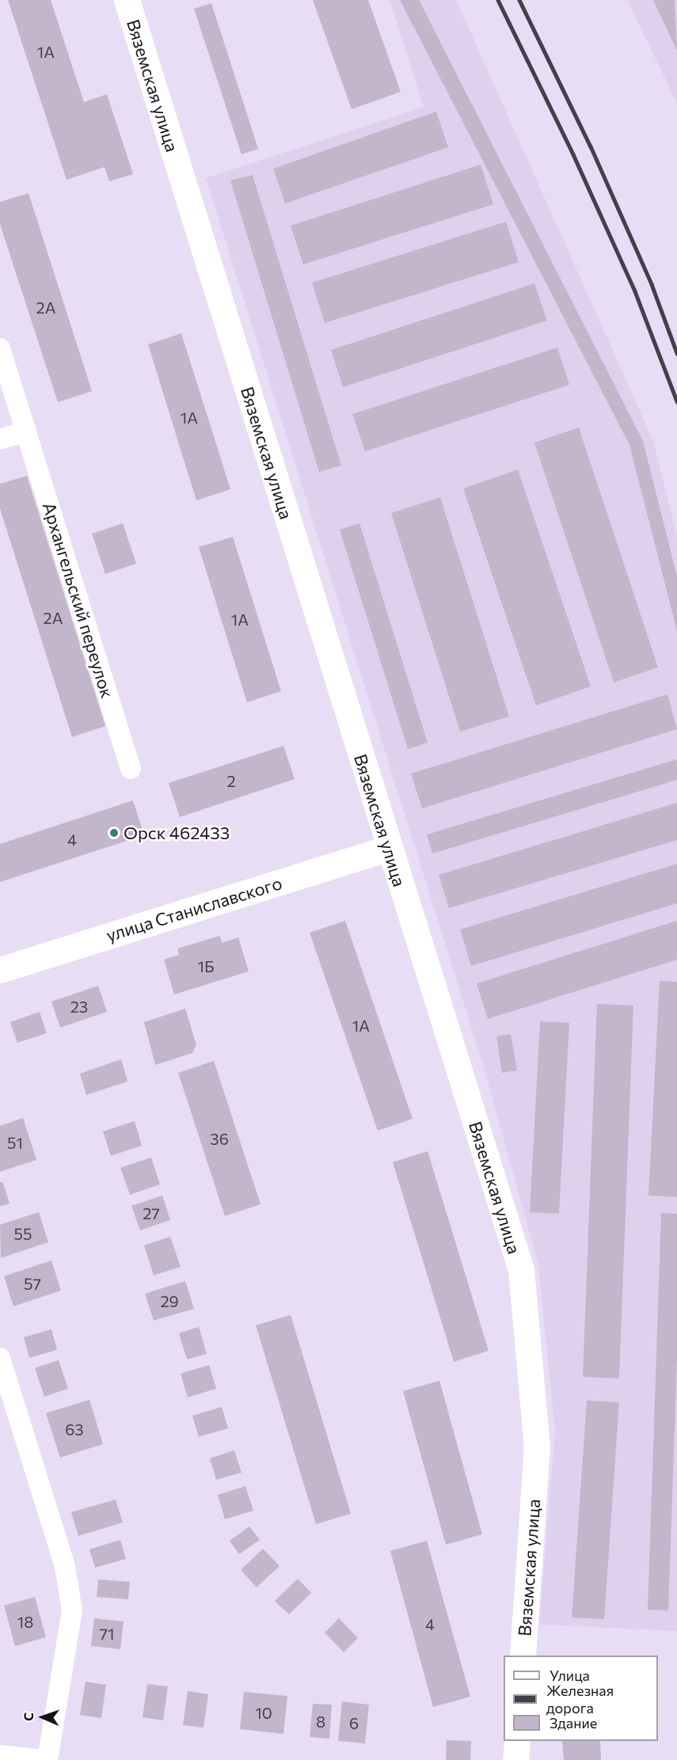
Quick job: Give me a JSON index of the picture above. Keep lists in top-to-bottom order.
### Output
{
  "streets": {
    "main road": ["Вяземская улица", "улица Станиславского"],
    "street": ["Архангельский переулок"]
  },
  "crossings": [
    ["Вяземская улица", "улица Станиславского"]
  ],
  "places": ["Орск 462433"],
  "house_numbers": [
    "1А",
    "2А",
    "1А",
    "2А",
    "1А",
    "2",
    "4",
    "1Б",
    "23",
    "1А",
    "36",
    "51",
    "27",
    "55",
    "57",
    "29",
    "63",
    "18",
    "4",
    "71",
    "10",
    "8",
    "6"
  ],
  "legend": ["Улица", "Железная дорога", "Здание"],
  "north": "left"
}
